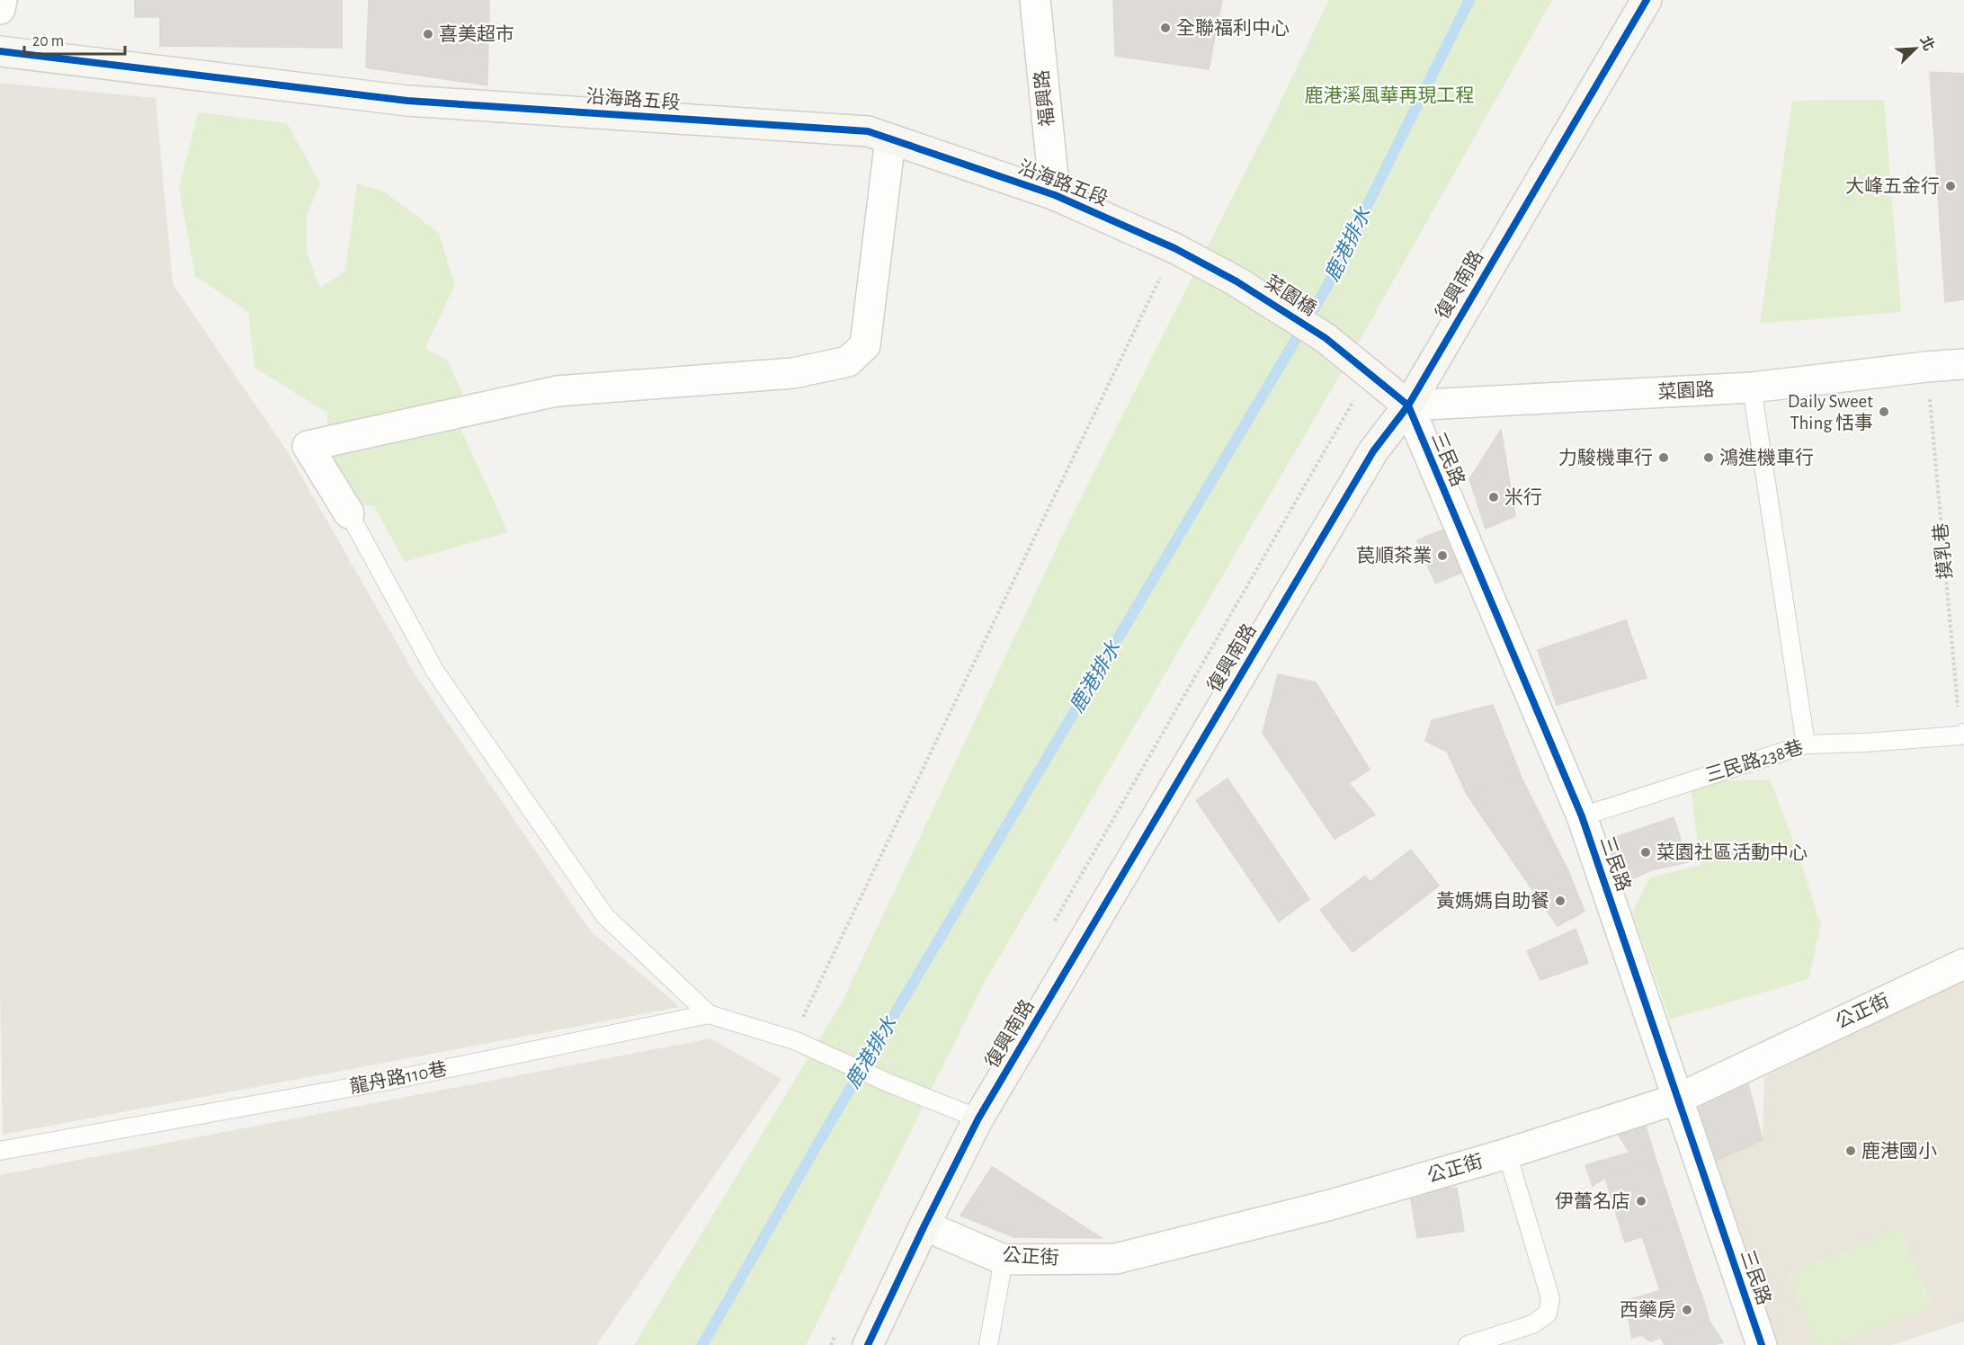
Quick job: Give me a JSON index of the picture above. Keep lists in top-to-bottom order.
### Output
{
  "streets": {
    "street": [
      "福興路",
      "沿海路五段",
      "復興南路",
      "菜園橋",
      "菜園路",
      "三民路",
      "公正街"
    ],
    "lane": ["三民路238巷", "龍舟路110巷"],
    "path": ["摸乳巷"]
  },
  "crossings": [
    ["福興路", "沿海路五段"],
    ["沿海路五段", "菜園橋"],
    ["復興南路", "菜園橋"],
    ["復興南路", "菜園路"],
    ["復興南路", "三民路"],
    ["復興南路", "公正街"],
    ["復興南路", "龍舟路110巷"],
    ["菜園橋", "菜園路"],
    ["菜園橋", "三民路"],
    ["菜園路", "三民路"],
    ["菜園路", "摸乳巷"],
    ["三民路", "三民路238巷"],
    ["三民路", "公正街"],
    ["摸乳巷", "三民路238巷"]
  ],
  "water": ["鹿港排水"],
  "parks": ["鹿港溪風華再現工程"],
  "places": [
    "全聯福利中心",
    "喜美超市",
    "大峰五金行",
    "Daily Sweet Thing 恬事",
    "力駿機車行",
    "鴻進機車行",
    "米行",
    "苠順茶業",
    "菜園社區活動中心",
    "黃媽媽自助餐",
    "鹿港國小",
    "伊蕾名店",
    "西藥房"
  ],
  "scale_bar": "20 m",
  "north": "top right"
}
